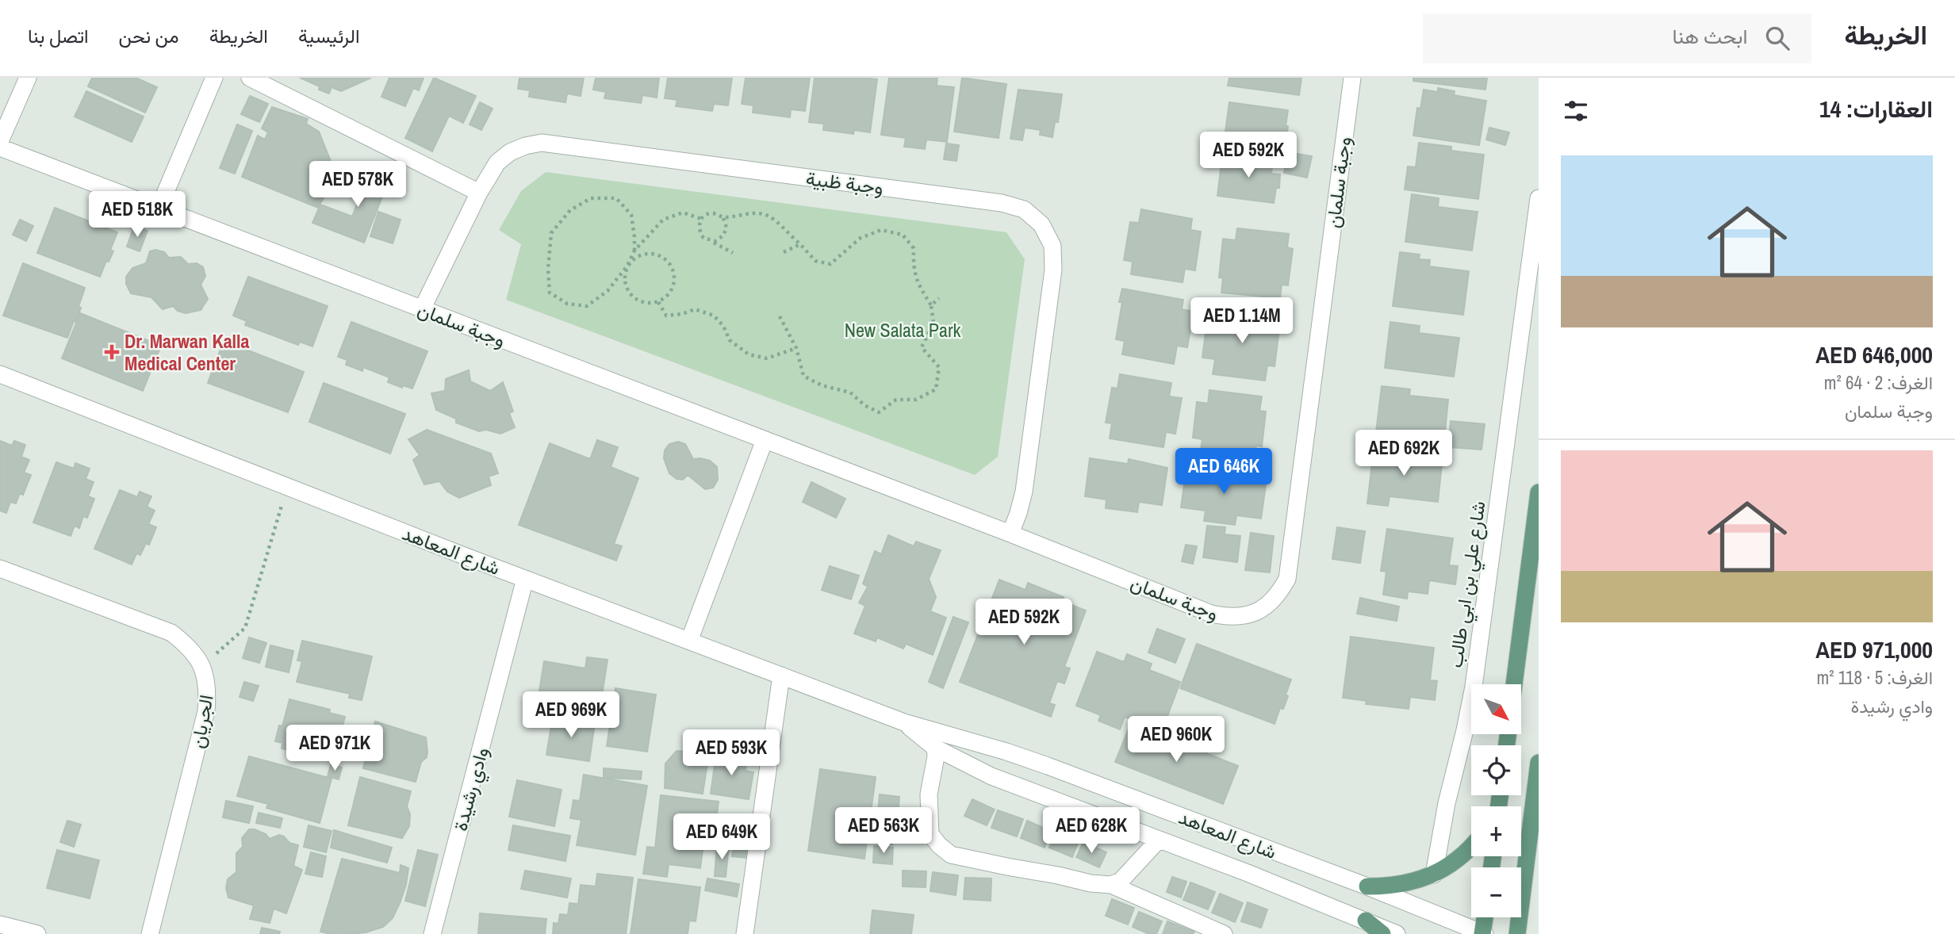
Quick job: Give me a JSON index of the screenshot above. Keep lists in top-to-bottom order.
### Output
{
  "streets": {
    "street": [
      "وجبة ظبية",
      "وجبة سلمان",
      "شارع المعاهد",
      "شارع علي بن ابي طالب",
      "الجريان",
      "وادي رشيدة"
    ]
  },
  "crossings": [
    ["وجبة ظبية", "وجبة سلمان"],
    ["شارع المعاهد", "وادي رشيدة"]
  ],
  "parks": ["New Salata Park"],
  "places": {
    "health": ["Dr. Marwan Kalla Medical Center"]
  },
  "north": "bottom right",
  "page": {
    "header": "الخريطة",
    "search": "ابحث هنا",
    "nav": [
      "الرئيسية",
      "الخريطة",
      "من نحن",
      "اتصل بنا"
    ],
    "heading": "العقارات: 14",
    "price": [
      "AED 592K",
      "AED 578K",
      "AED 518K",
      "AED 1.14M",
      "AED 692K",
      "AED 646K",
      "AED 592K",
      "AED 969K",
      "AED 960K",
      "AED 971K",
      "AED 593K",
      "AED 563K",
      "AED 628K",
      "AED 649K"
    ],
    "list": [
      {
        "name": "AED 646,000",
        "note": "الغرف: 2 · 64 m² · وجبة سلمان"
      },
      {
        "name": "AED 971,000",
        "note": "الغرف: 5 · 118 m² · وادي رشيدة"
      }
    ],
    "map_buttons": ["+", "−"]
  }
}
